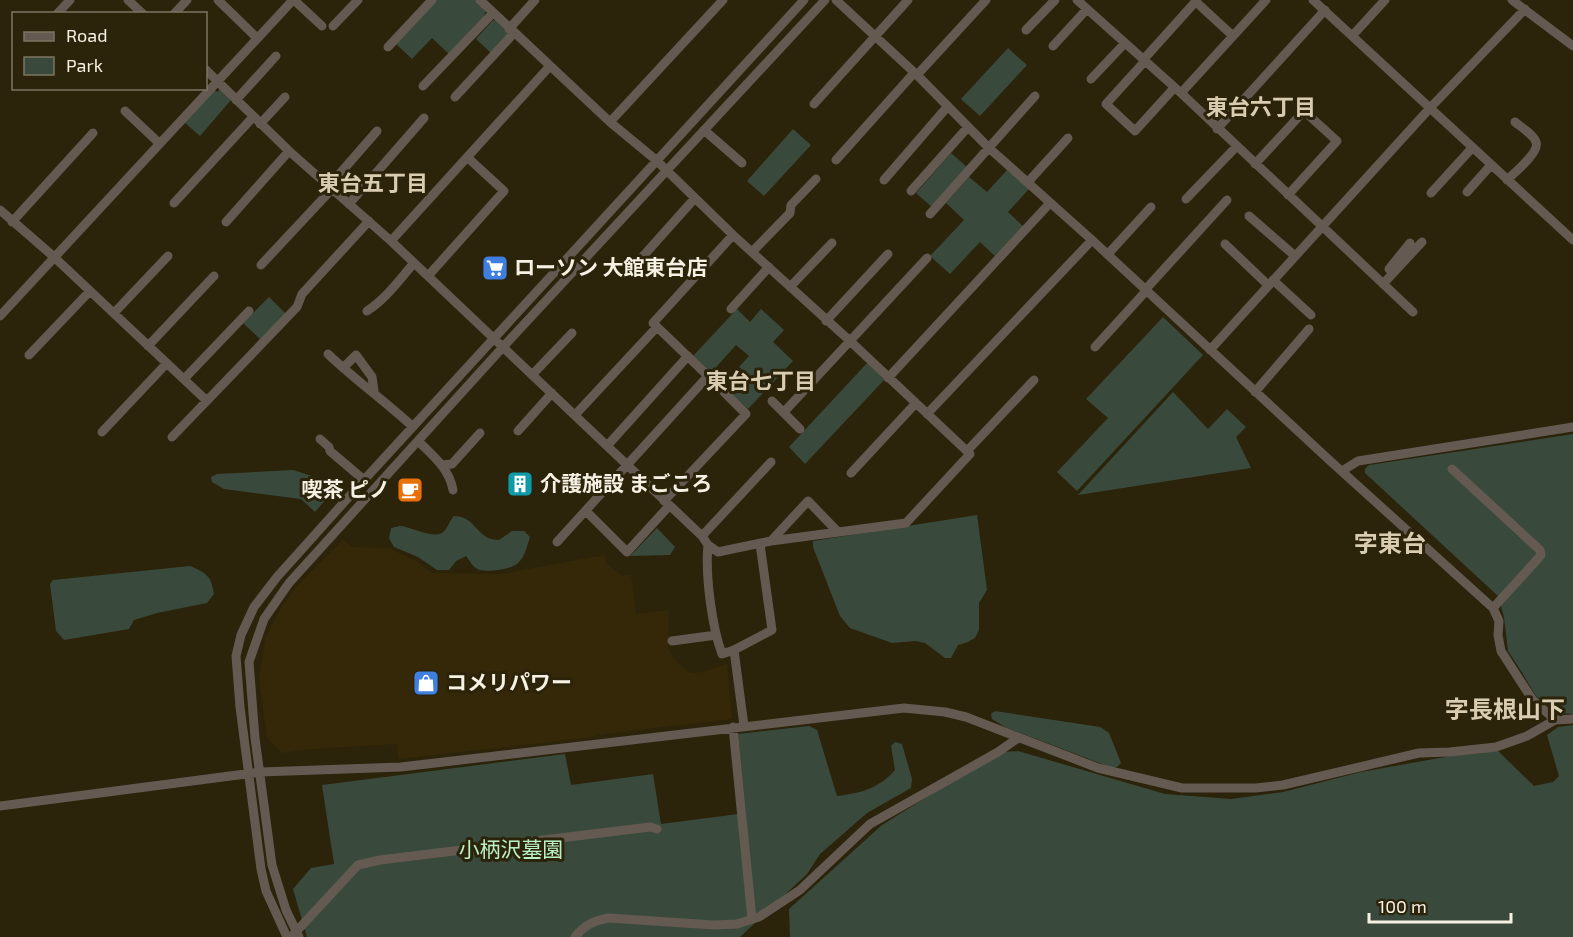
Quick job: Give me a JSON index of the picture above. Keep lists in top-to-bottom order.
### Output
{
  "districts": [
    "東台六丁目",
    "東台五丁目",
    "東台七丁目",
    "字東台",
    "字長根山下"
  ],
  "parks": ["小柄沢墓園"],
  "places": {
    "supermarket": ["ローソン 大館東台店"],
    "building": ["介護施設 まごころ"],
    "cafe": ["喫茶 ピノ"],
    "shop": ["コメリパワー"]
  },
  "legend": ["Road", "Park"],
  "scale_bar": "100 m"
}
